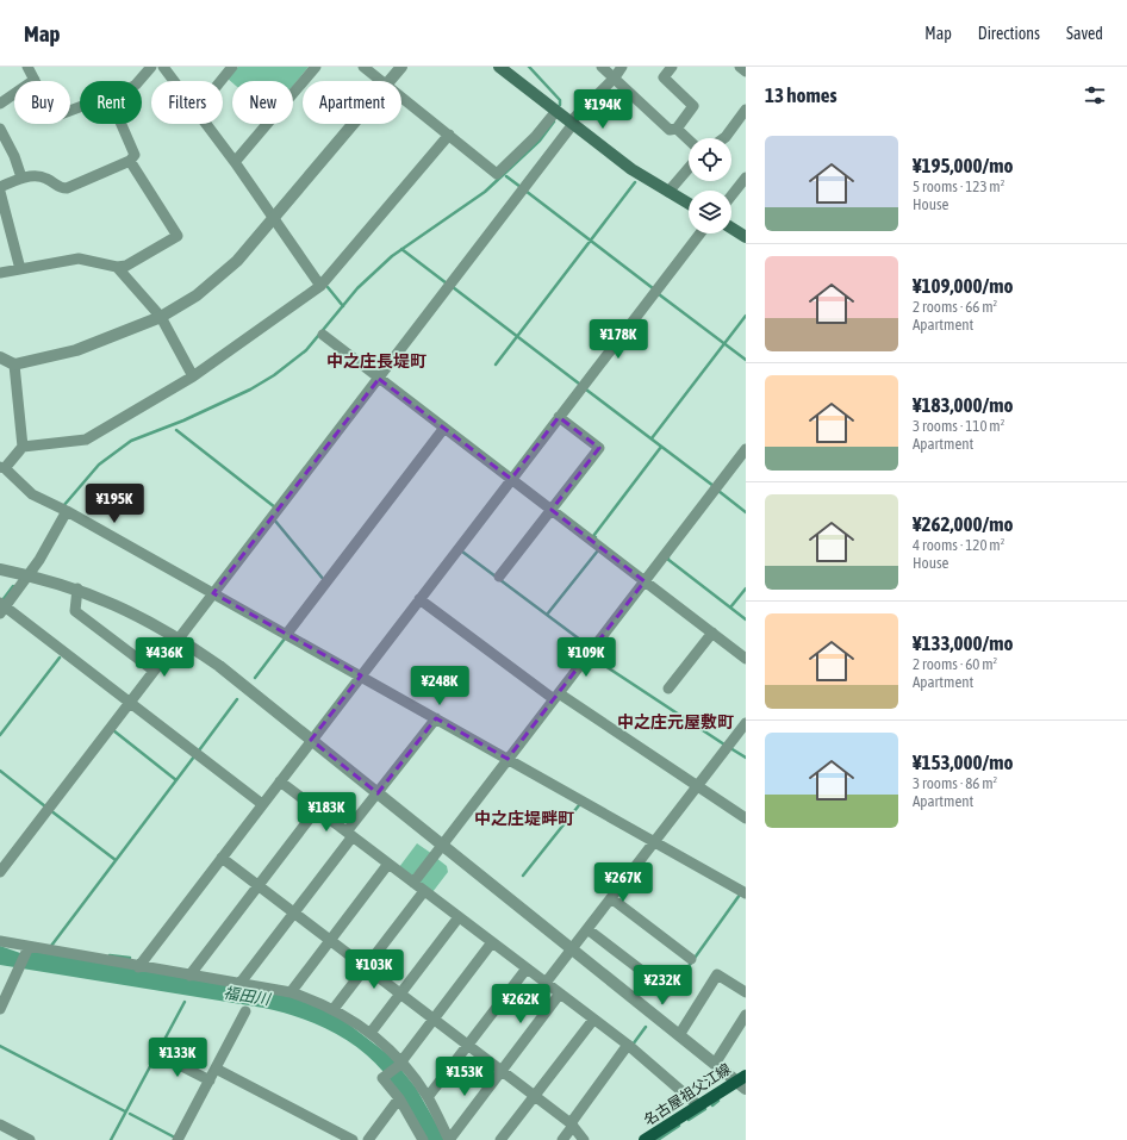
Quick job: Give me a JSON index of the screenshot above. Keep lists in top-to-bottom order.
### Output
{
  "streets": {
    "main road": ["名古屋祖父江線"]
  },
  "districts": ["中之庄長堤町", "中之庄元屋敷町", "中之庄堤畔町"],
  "water": ["福田川"],
  "page": {
    "header": "Map",
    "nav": ["Map", "Directions", "Saved"],
    "heading": "13 homes",
    "chip": [
      "Buy",
      "Rent",
      "Filters",
      "New",
      "Apartment"
    ],
    "price": [
      "¥194K",
      "¥178K",
      "¥195K",
      "¥436K",
      "¥109K",
      "¥248K",
      "¥183K",
      "¥267K",
      "¥103K",
      "¥232K",
      "¥262K",
      "¥133K",
      "¥153K"
    ],
    "list": [
      {
        "name": "¥195,000/mo",
        "note": "5 rooms · 123 m² · House"
      },
      {
        "name": "¥109,000/mo",
        "note": "2 rooms · 66 m² · Apartment"
      },
      {
        "name": "¥183,000/mo",
        "note": "3 rooms · 110 m² · Apartment"
      },
      {
        "name": "¥262,000/mo",
        "note": "4 rooms · 120 m² · House"
      },
      {
        "name": "¥133,000/mo",
        "note": "2 rooms · 60 m² · Apartment"
      },
      {
        "name": "¥153,000/mo",
        "note": "3 rooms · 86 m² · Apartment"
      }
    ]
  }
}
